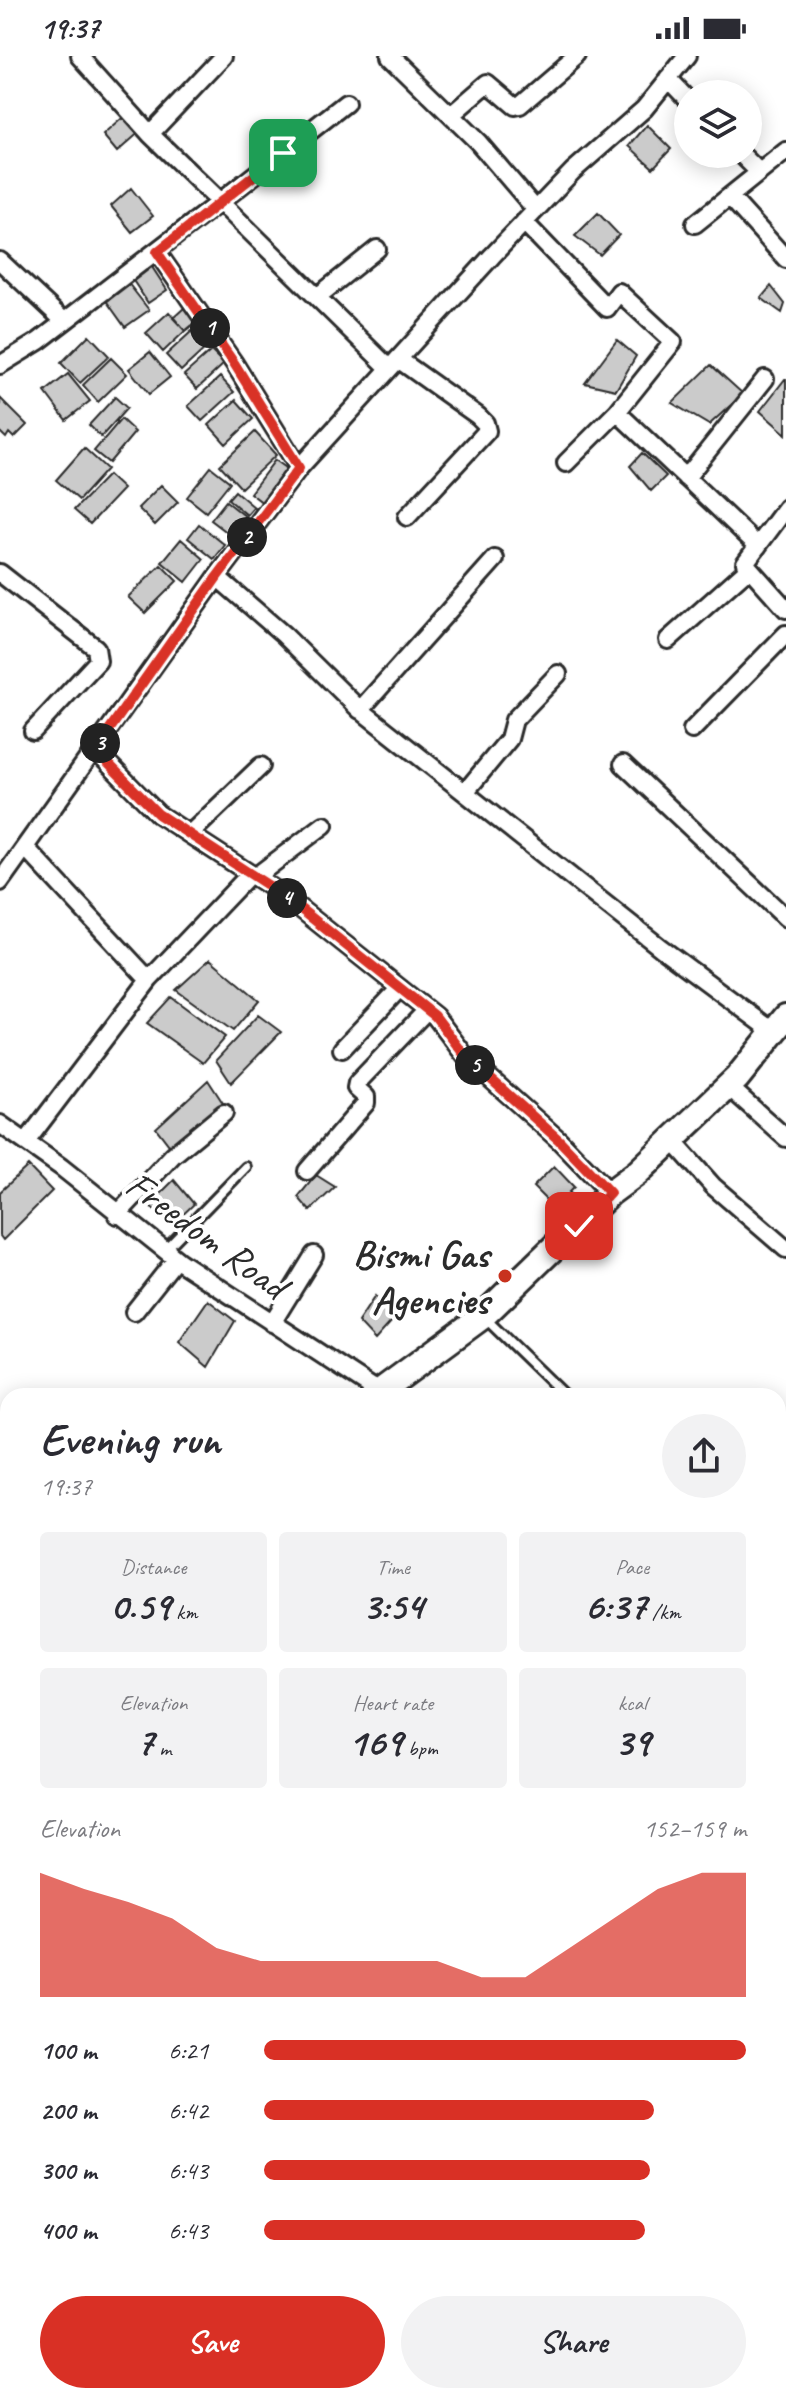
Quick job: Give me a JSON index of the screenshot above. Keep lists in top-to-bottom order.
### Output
{
  "streets": {
    "street": ["Freedom Road"]
  },
  "places": ["Bismi Gas Agencies"],
  "page": {
    "status": "19:37",
    "pins": [
      "1",
      "2",
      "3",
      "4",
      "5"
    ],
    "heading": ["Evening run", "19:37"],
    "stats": [
      ["Distance", "0.59 km"],
      ["Time", "3:54"],
      ["Pace", "6:37 /km"],
      ["Elevation", "7 m"],
      ["Heart rate", "169 bpm"],
      ["kcal", "39"]
    ],
    "chart": ["Elevation", "152–159 m"],
    "list": [
      {
        "name": "100 m",
        "note": "6:21"
      },
      {
        "name": "200 m",
        "note": "6:42"
      },
      {
        "name": "300 m",
        "note": "6:43"
      },
      {
        "name": "400 m",
        "note": "6:43"
      }
    ],
    "buttons": ["Save", "Share"]
  }
}
